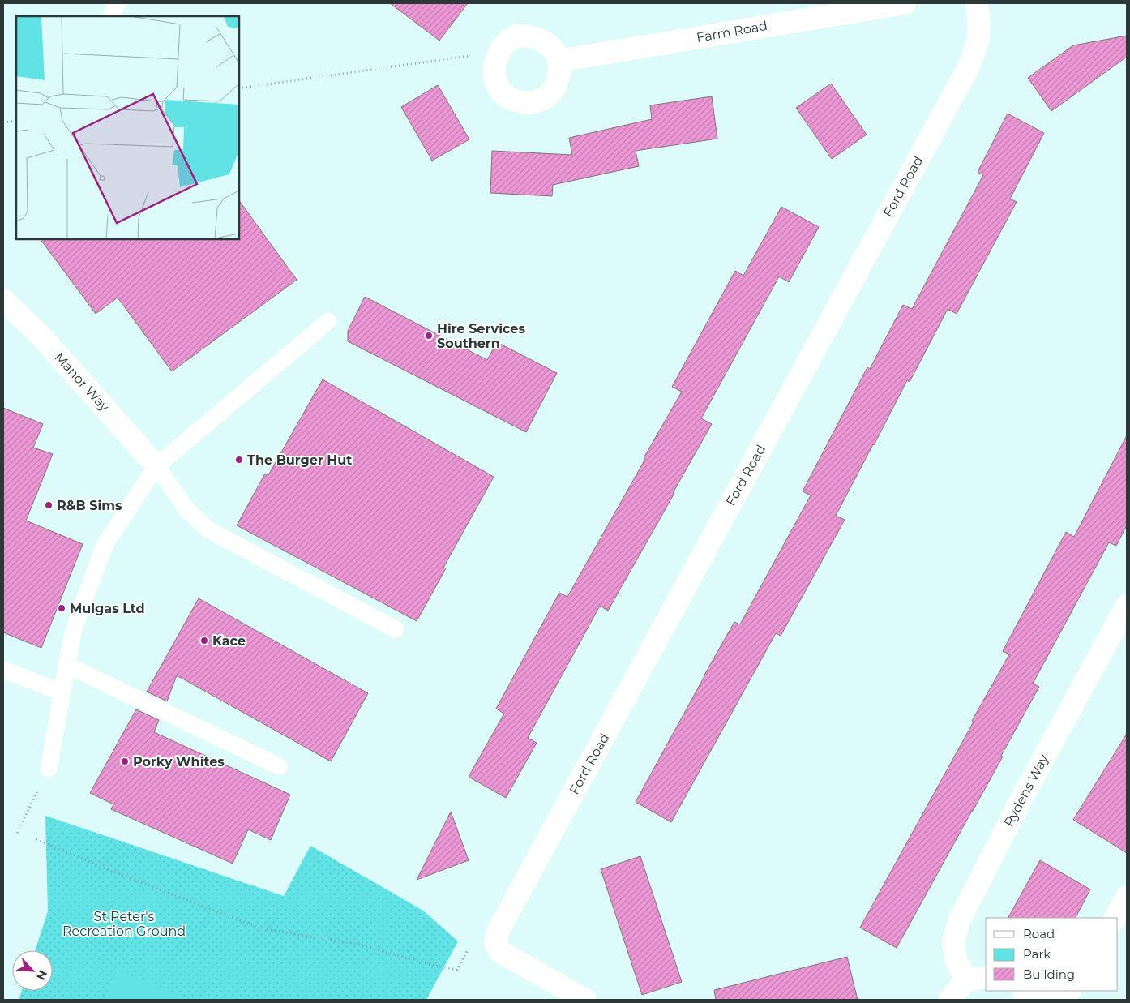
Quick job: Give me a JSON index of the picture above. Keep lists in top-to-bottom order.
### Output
{
  "streets": {
    "street": [
      "Farm Road",
      "Ford Road",
      "Manor Way",
      "Rydens Way"
    ]
  },
  "parks": ["St Peter's Recreation Ground"],
  "places": [
    "Hire Services Southern",
    "The Burger Hut",
    "R&B Sims",
    "Mulgas Ltd",
    "Kace",
    "Porky Whites"
  ],
  "legend": ["Road", "Park", "Building"],
  "north": "bottom right"
}
